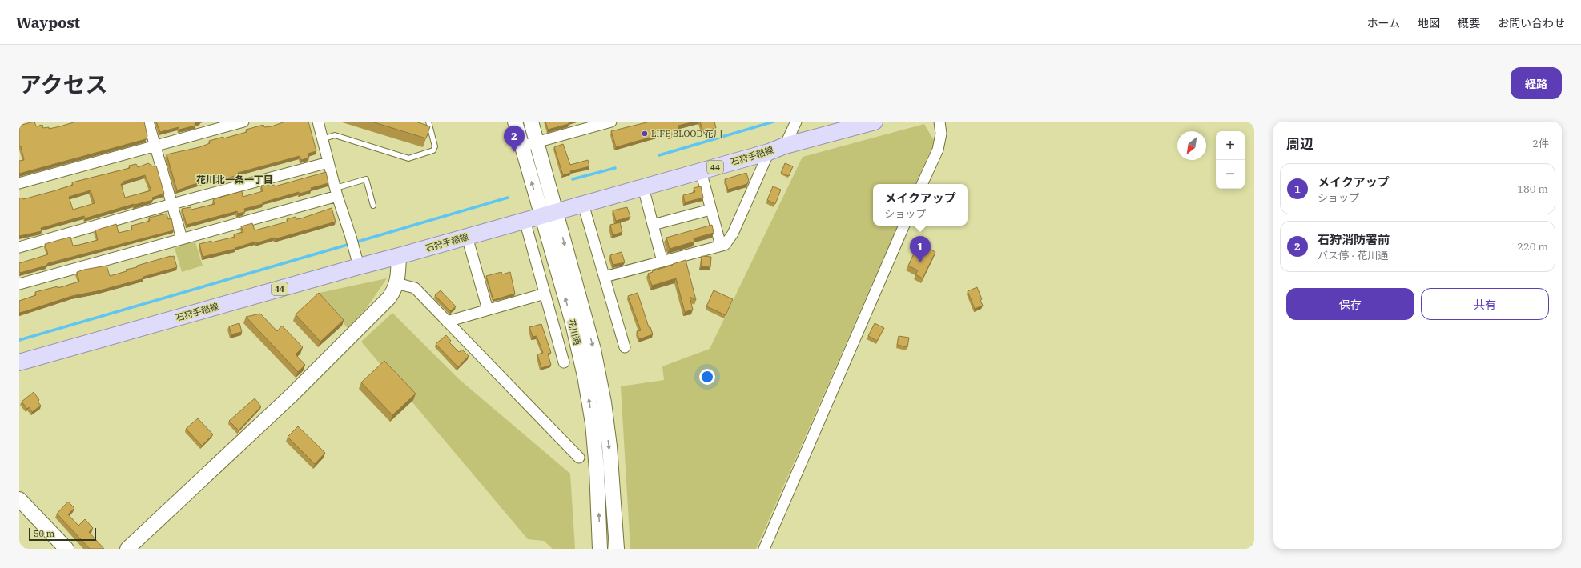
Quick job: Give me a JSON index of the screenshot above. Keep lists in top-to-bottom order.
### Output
{
  "streets": {
    "main road": ["石狩手稲線", "44"],
    "street": ["花川通"]
  },
  "crossings": [
    ["石狩手稲線", "花川通"]
  ],
  "districts": ["花川北一条一丁目"],
  "places": ["LIFE BLOOD 花川"],
  "scale_bar": "50 m",
  "north": "bottom left",
  "page": {
    "header": "Waypost",
    "nav": [
      "ホーム",
      "地図",
      "概要",
      "お問い合わせ"
    ],
    "title": "アクセス",
    "buttons": [
      "経路",
      ["保存", "共有"]
    ],
    "heading": ["周辺", "2件"],
    "pins": ["2", "1"],
    "map_buttons": ["+", "−"],
    "list": [
      {
        "mark": "1",
        "name": "メイクアップ",
        "note": "ショップ",
        "value": "180 m"
      },
      {
        "mark": "2",
        "name": "石狩消防署前",
        "note": "バス停 · 花川通",
        "value": "220 m"
      }
    ],
    "popup": ["メイクアップ", "ショップ"],
    "scale": "50 m"
  }
}
